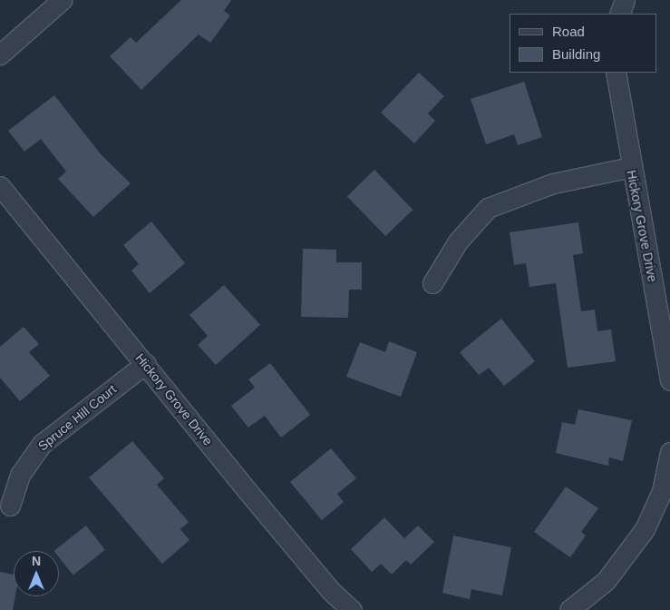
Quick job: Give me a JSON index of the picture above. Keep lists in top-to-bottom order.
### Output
{
  "streets": {
    "street": ["Hickory Grove Drive", "Spruce Hill Court"]
  },
  "crossings": [
    ["Hickory Grove Drive", "Spruce Hill Court"]
  ],
  "legend": ["Road", "Building"],
  "north": "top"
}
